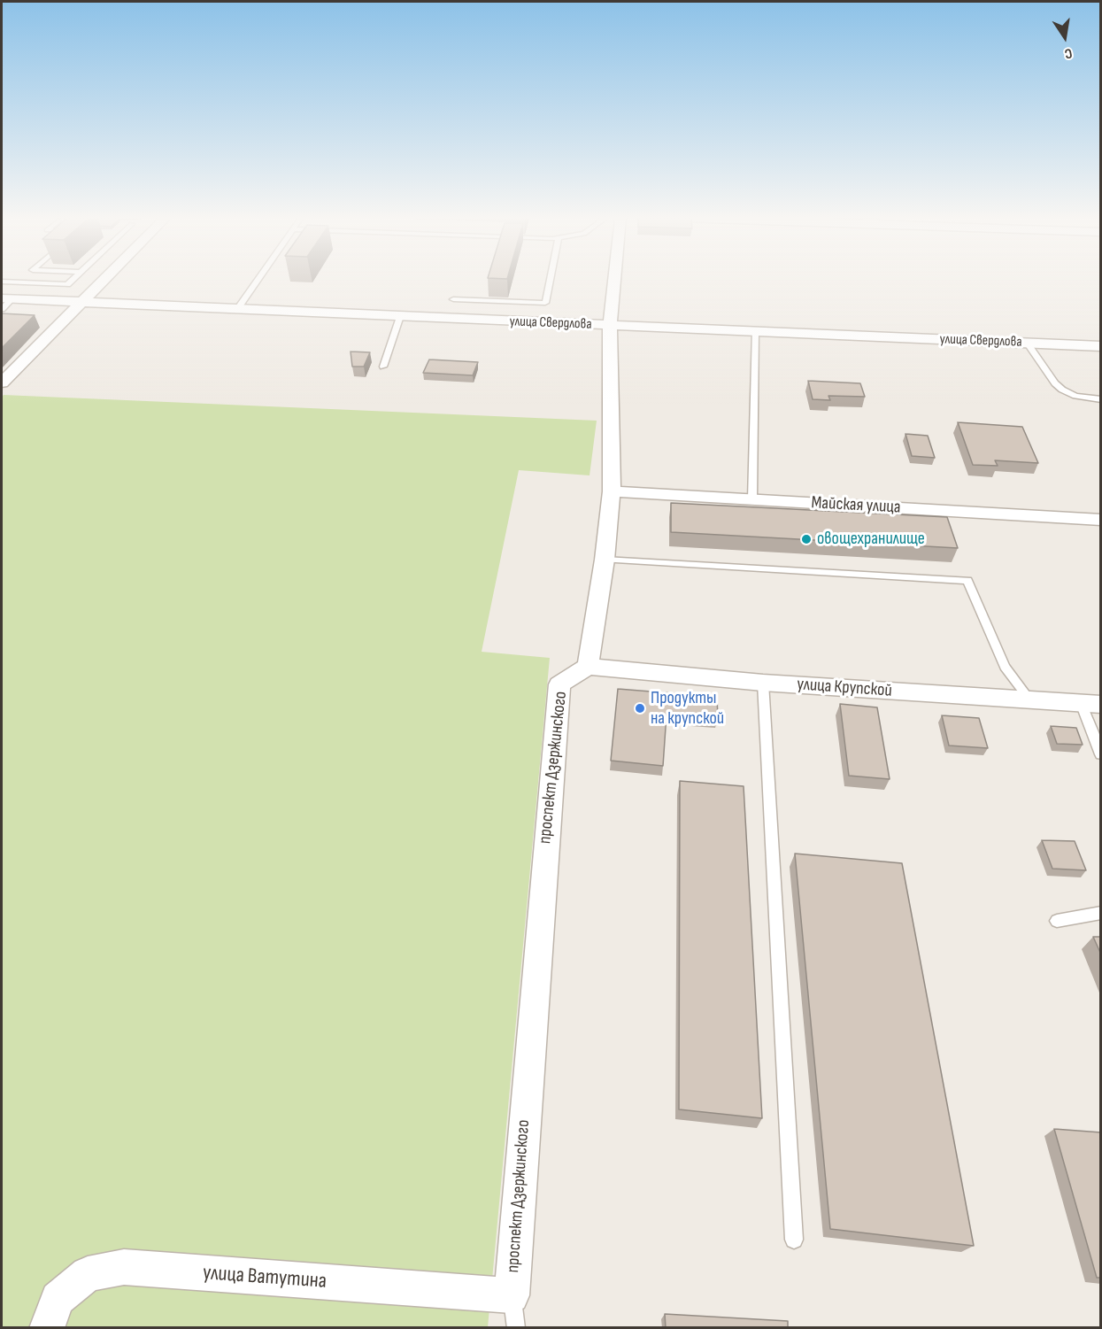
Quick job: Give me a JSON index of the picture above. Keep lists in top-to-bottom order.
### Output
{
  "streets": {
    "street": [
      "улица Свердлова",
      "Майская улица",
      "улица Крупской",
      "проспект Дзержинского",
      "улица Ватутина"
    ]
  },
  "crossings": [
    ["улица Крупской", "проспект Дзержинского"],
    ["проспект Дзержинского", "улица Ватутина"]
  ],
  "places": ["овощехранилище", "Продукты на крупской"],
  "north": "bottom"
}
